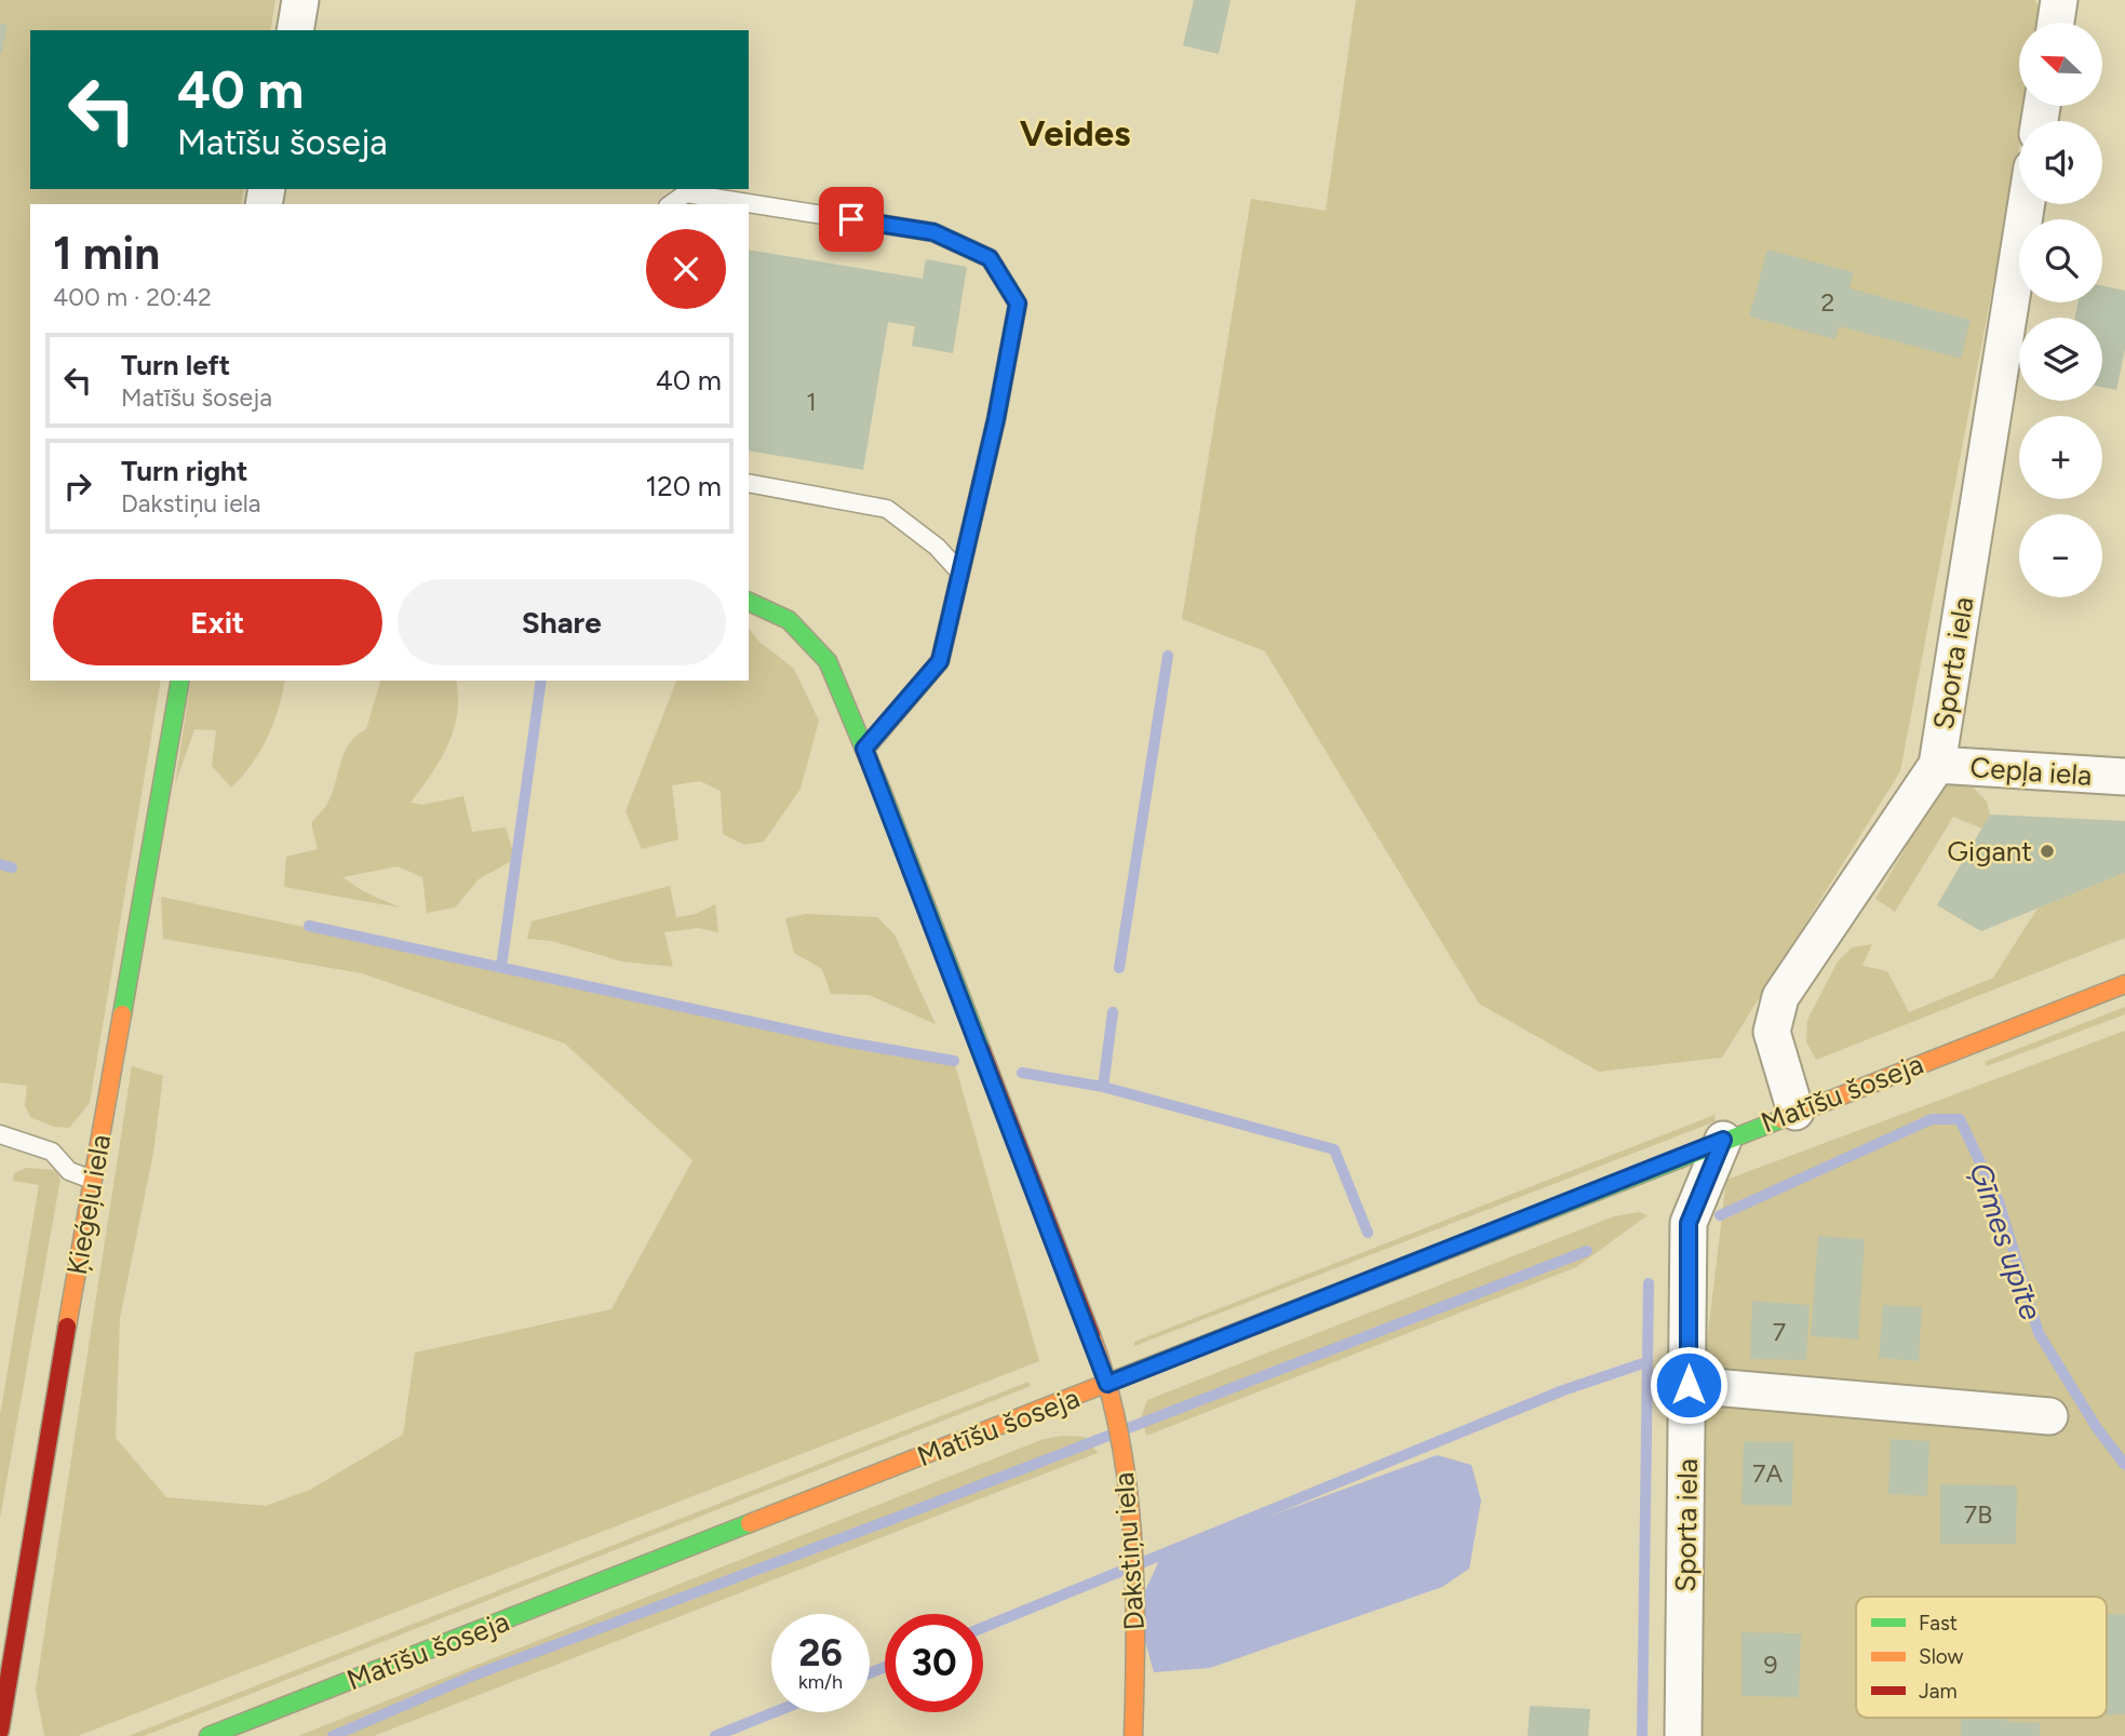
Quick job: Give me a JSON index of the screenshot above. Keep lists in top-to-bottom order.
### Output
{
  "streets": {
    "street": [
      "Sporta iela",
      "Cepļa iela",
      "Matīšu šoseja",
      "Ķieģeļu iela",
      "Dakstiņu iela"
    ]
  },
  "crossings": [
    ["Sporta iela", "Cepļa iela"],
    ["Sporta iela", "Matīšu šoseja"],
    ["Matīšu šoseja", "Dakstiņu iela"]
  ],
  "districts": ["Veides"],
  "water": ["Ģīmes upīte"],
  "places": ["Gigant"],
  "house_numbers": [
    "2",
    "1",
    "7",
    "7A",
    "7B",
    "9"
  ],
  "legend": ["Fast", "Slow", "Jam"],
  "north": "top left",
  "page": {
    "map_buttons": ["+", "−"],
    "turn": ["40 m", "Matīšu šoseja"],
    "heading": ["1 min", "400 m · 20:42"],
    "list": [
      {
        "name": "Turn left",
        "note": "Matīšu šoseja",
        "value": "40 m"
      },
      {
        "name": "Turn right",
        "note": "Dakstiņu iela",
        "value": "120 m"
      }
    ],
    "buttons": ["Exit", "Share"],
    "speed": "26 km/h",
    "limit": "30"
  }
}
